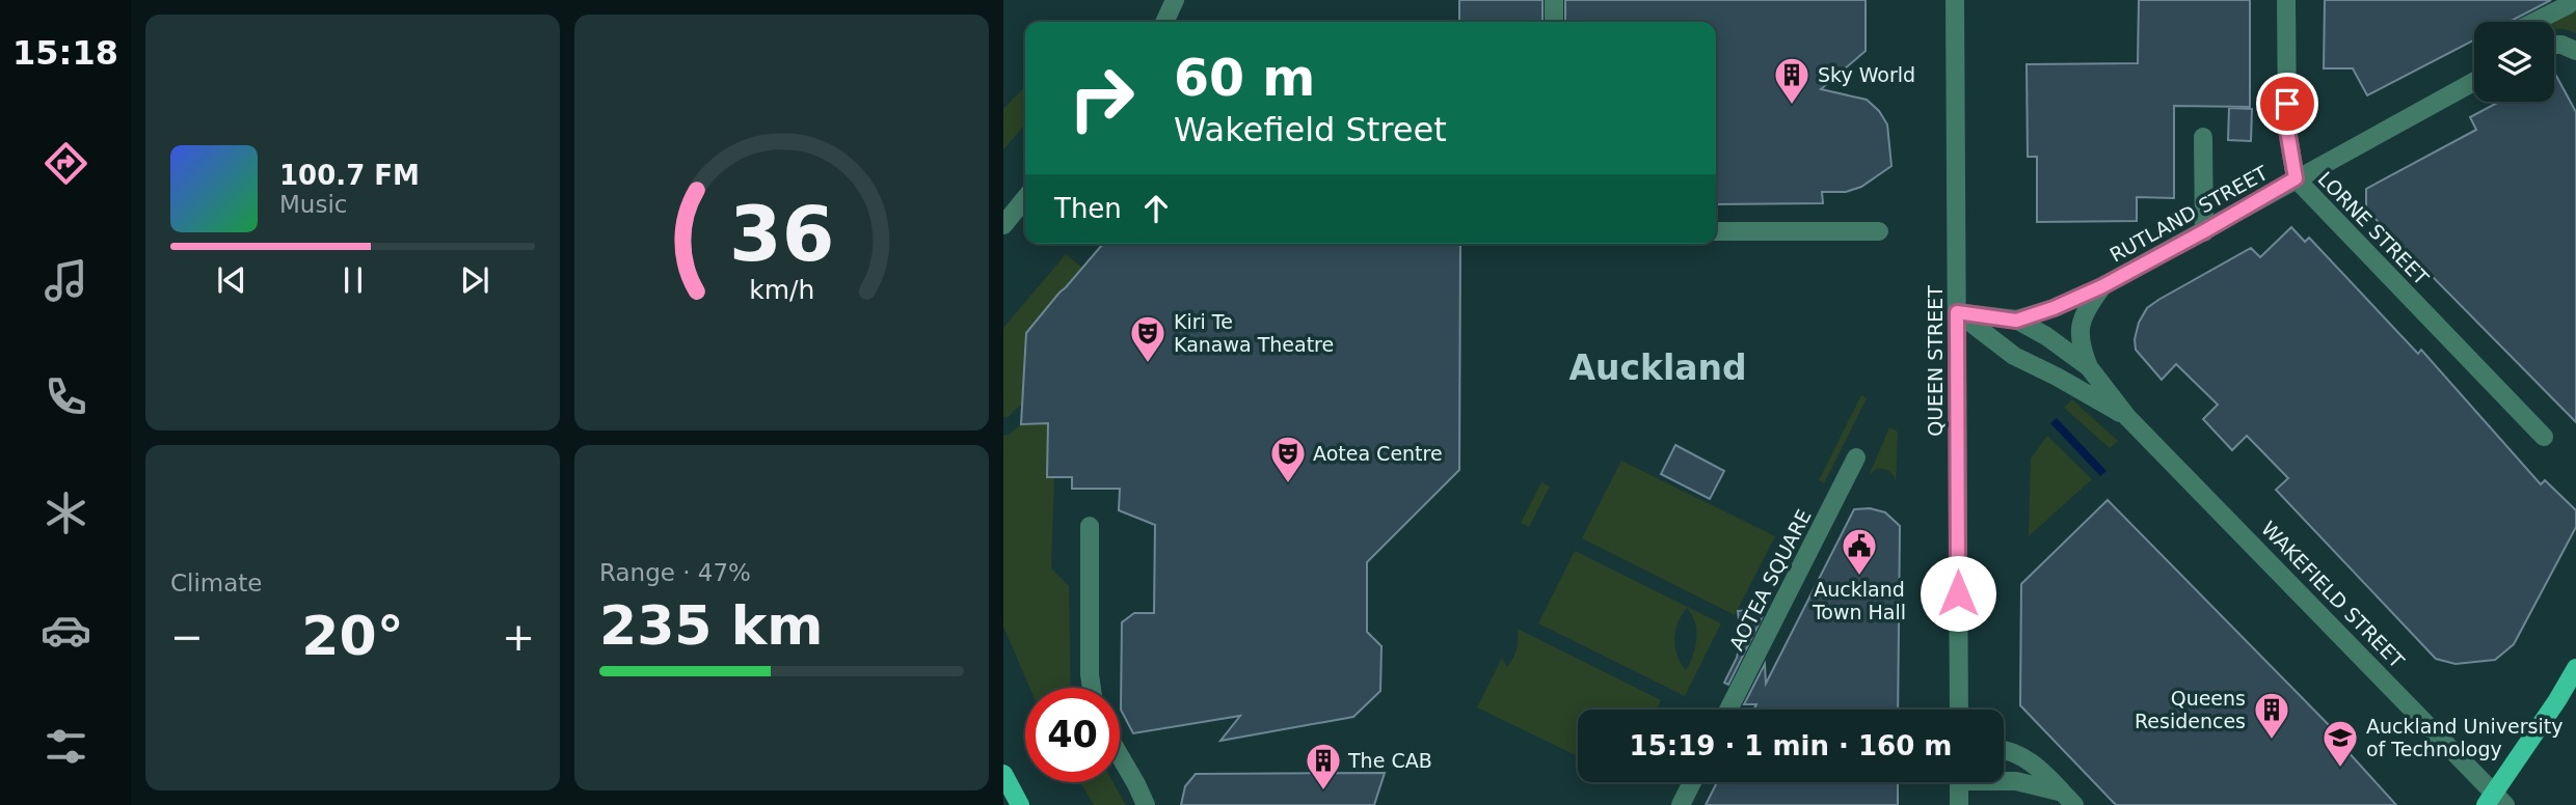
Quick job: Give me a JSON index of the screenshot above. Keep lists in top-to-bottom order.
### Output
{
  "streets": {
    "street": [
      "RUTLAND STREET",
      "LORNE STREET",
      "QUEEN STREET",
      "AOTEA SQUARE",
      "WAKEFIELD STREET"
    ]
  },
  "crossings": [
    ["RUTLAND STREET", "LORNE STREET"],
    ["RUTLAND STREET", "WAKEFIELD STREET"],
    ["QUEEN STREET", "WAKEFIELD STREET"]
  ],
  "districts": ["Auckland"],
  "places": {
    "building": ["Sky World", "Queens Residences", "The CAB"],
    "theatre": ["Kiri Te Kanawa Theatre", "Aotea Centre"],
    "public building": ["Auckland Town Hall"],
    "school or university": ["Auckland University of Technology"]
  },
  "page": {
    "tabs": "15:18",
    "turn": ["60 m", "Wakefield Street"],
    "song": ["100.7 FM", "Music"],
    "then": "Then",
    "tile": [
      "Climate",
      ["Range · 47%", "235 km"]
    ],
    "heat": ["−", "20°", "+"],
    "limit": "40",
    "trip": "15:19 · 1 min · 160 m",
    "gauge": ["36", "km/h"]
  }
}
